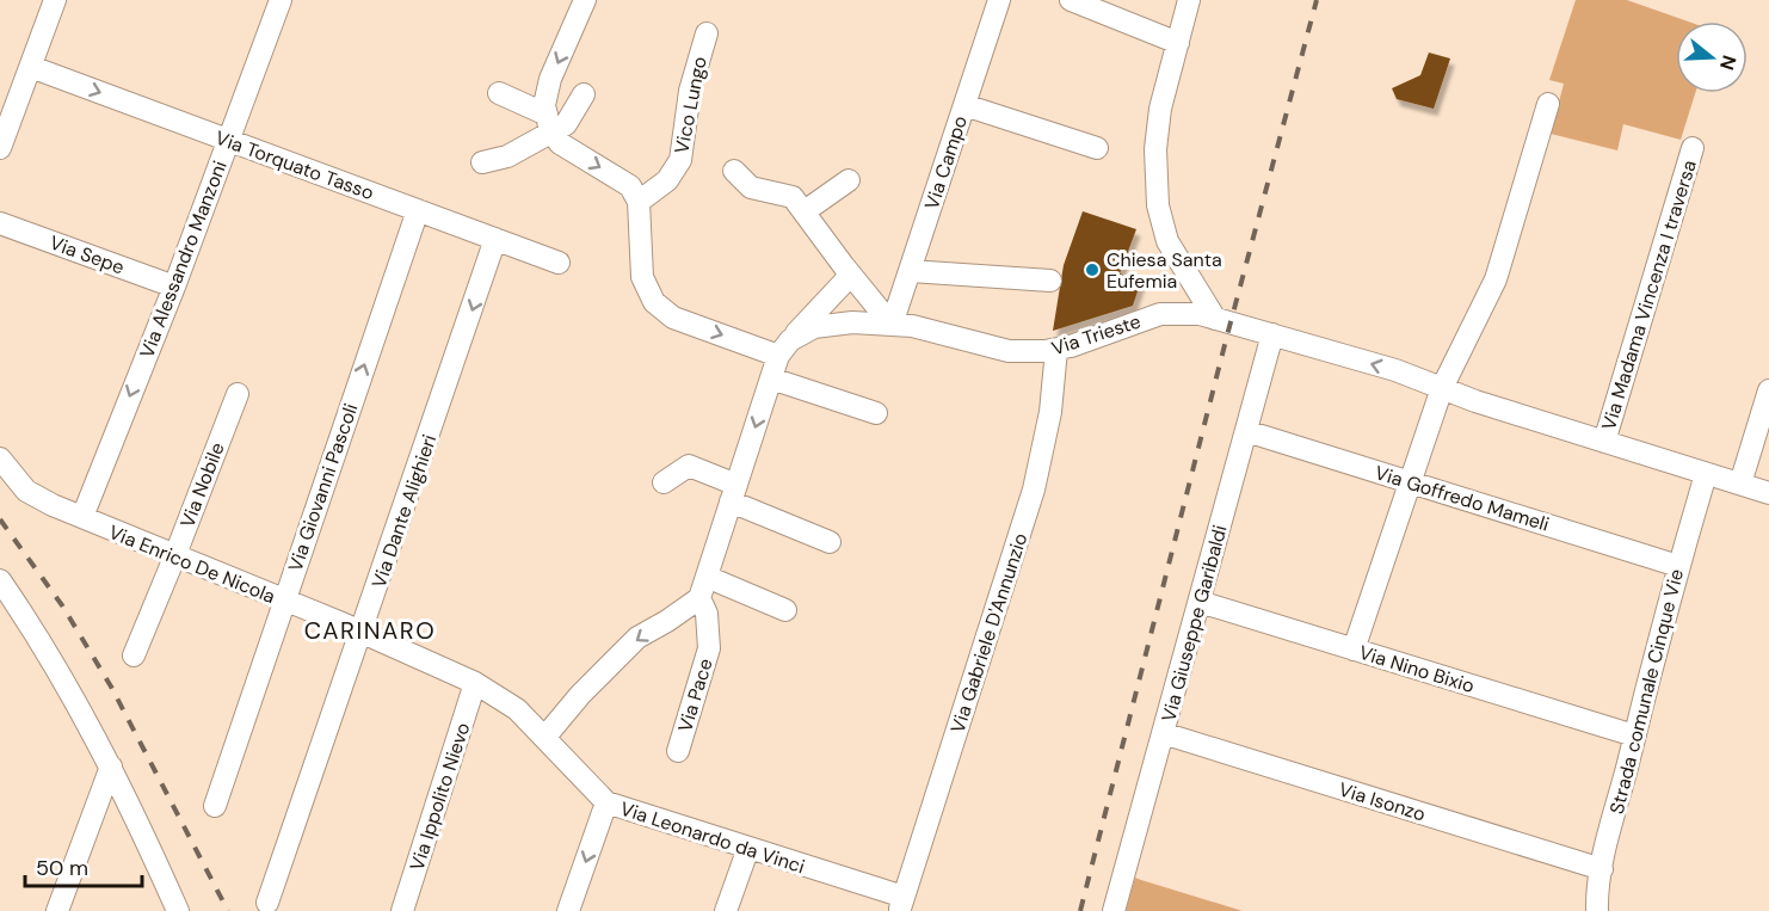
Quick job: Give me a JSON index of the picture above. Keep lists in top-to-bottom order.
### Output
{
  "streets": {
    "street": [
      "Vico Lungo",
      "Via Campo",
      "Via Torquato Tasso",
      "Via Sepe",
      "Via Alessandro Manzoni",
      "Via Madama Vincenza I traversa",
      "Via Trieste",
      "Via Nobile",
      "Via Giovanni Pascoli",
      "Via Goffredo Mameli",
      "Via Dante Alighieri",
      "Via Enrico De Nicola",
      "Via Giuseppe Garibaldi",
      "Via Gabriele D'Annunzio",
      "Via Nino Bixio",
      "Strada comunale Cinque Vie",
      "Via Pace",
      "Via Ippolito Nievo",
      "Via Isonzo",
      "Via Leonardo da Vinci"
    ]
  },
  "crossings": [
    ["Via Campo", "Via Trieste"],
    ["Via Torquato Tasso", "Via Alessandro Manzoni"],
    ["Via Torquato Tasso", "Via Giovanni Pascoli"],
    ["Via Torquato Tasso", "Via Dante Alighieri"],
    ["Via Sepe", "Via Alessandro Manzoni"],
    ["Via Alessandro Manzoni", "Via Enrico De Nicola"],
    ["Via Madama Vincenza I traversa", "Via Trieste"],
    ["Via Trieste", "Via Giuseppe Garibaldi"],
    ["Via Trieste", "Via Gabriele D'Annunzio"],
    ["Via Trieste", "Strada comunale Cinque Vie"],
    ["Via Nobile", "Via Enrico De Nicola"],
    ["Via Giovanni Pascoli", "Via Enrico De Nicola"],
    ["Via Goffredo Mameli", "Via Giuseppe Garibaldi"],
    ["Via Goffredo Mameli", "Strada comunale Cinque Vie"],
    ["Via Dante Alighieri", "Via Enrico De Nicola"],
    ["Via Enrico De Nicola", "Via Ippolito Nievo"],
    ["Via Enrico De Nicola", "Via Leonardo da Vinci"],
    ["Via Giuseppe Garibaldi", "Via Nino Bixio"],
    ["Via Giuseppe Garibaldi", "Via Isonzo"],
    ["Via Gabriele D'Annunzio", "Via Leonardo da Vinci"],
    ["Via Nino Bixio", "Strada comunale Cinque Vie"],
    ["Strada comunale Cinque Vie", "Via Isonzo"]
  ],
  "one_way": [
    "Via Torquato Tasso",
    "Via Alessandro Manzoni",
    "Via Giovanni Pascoli",
    "Via Dante Alighieri"
  ],
  "districts": ["CARINARO"],
  "places": ["Chiesa Santa Eufemia"],
  "scale_bar": "50 m",
  "north": "right"
}
